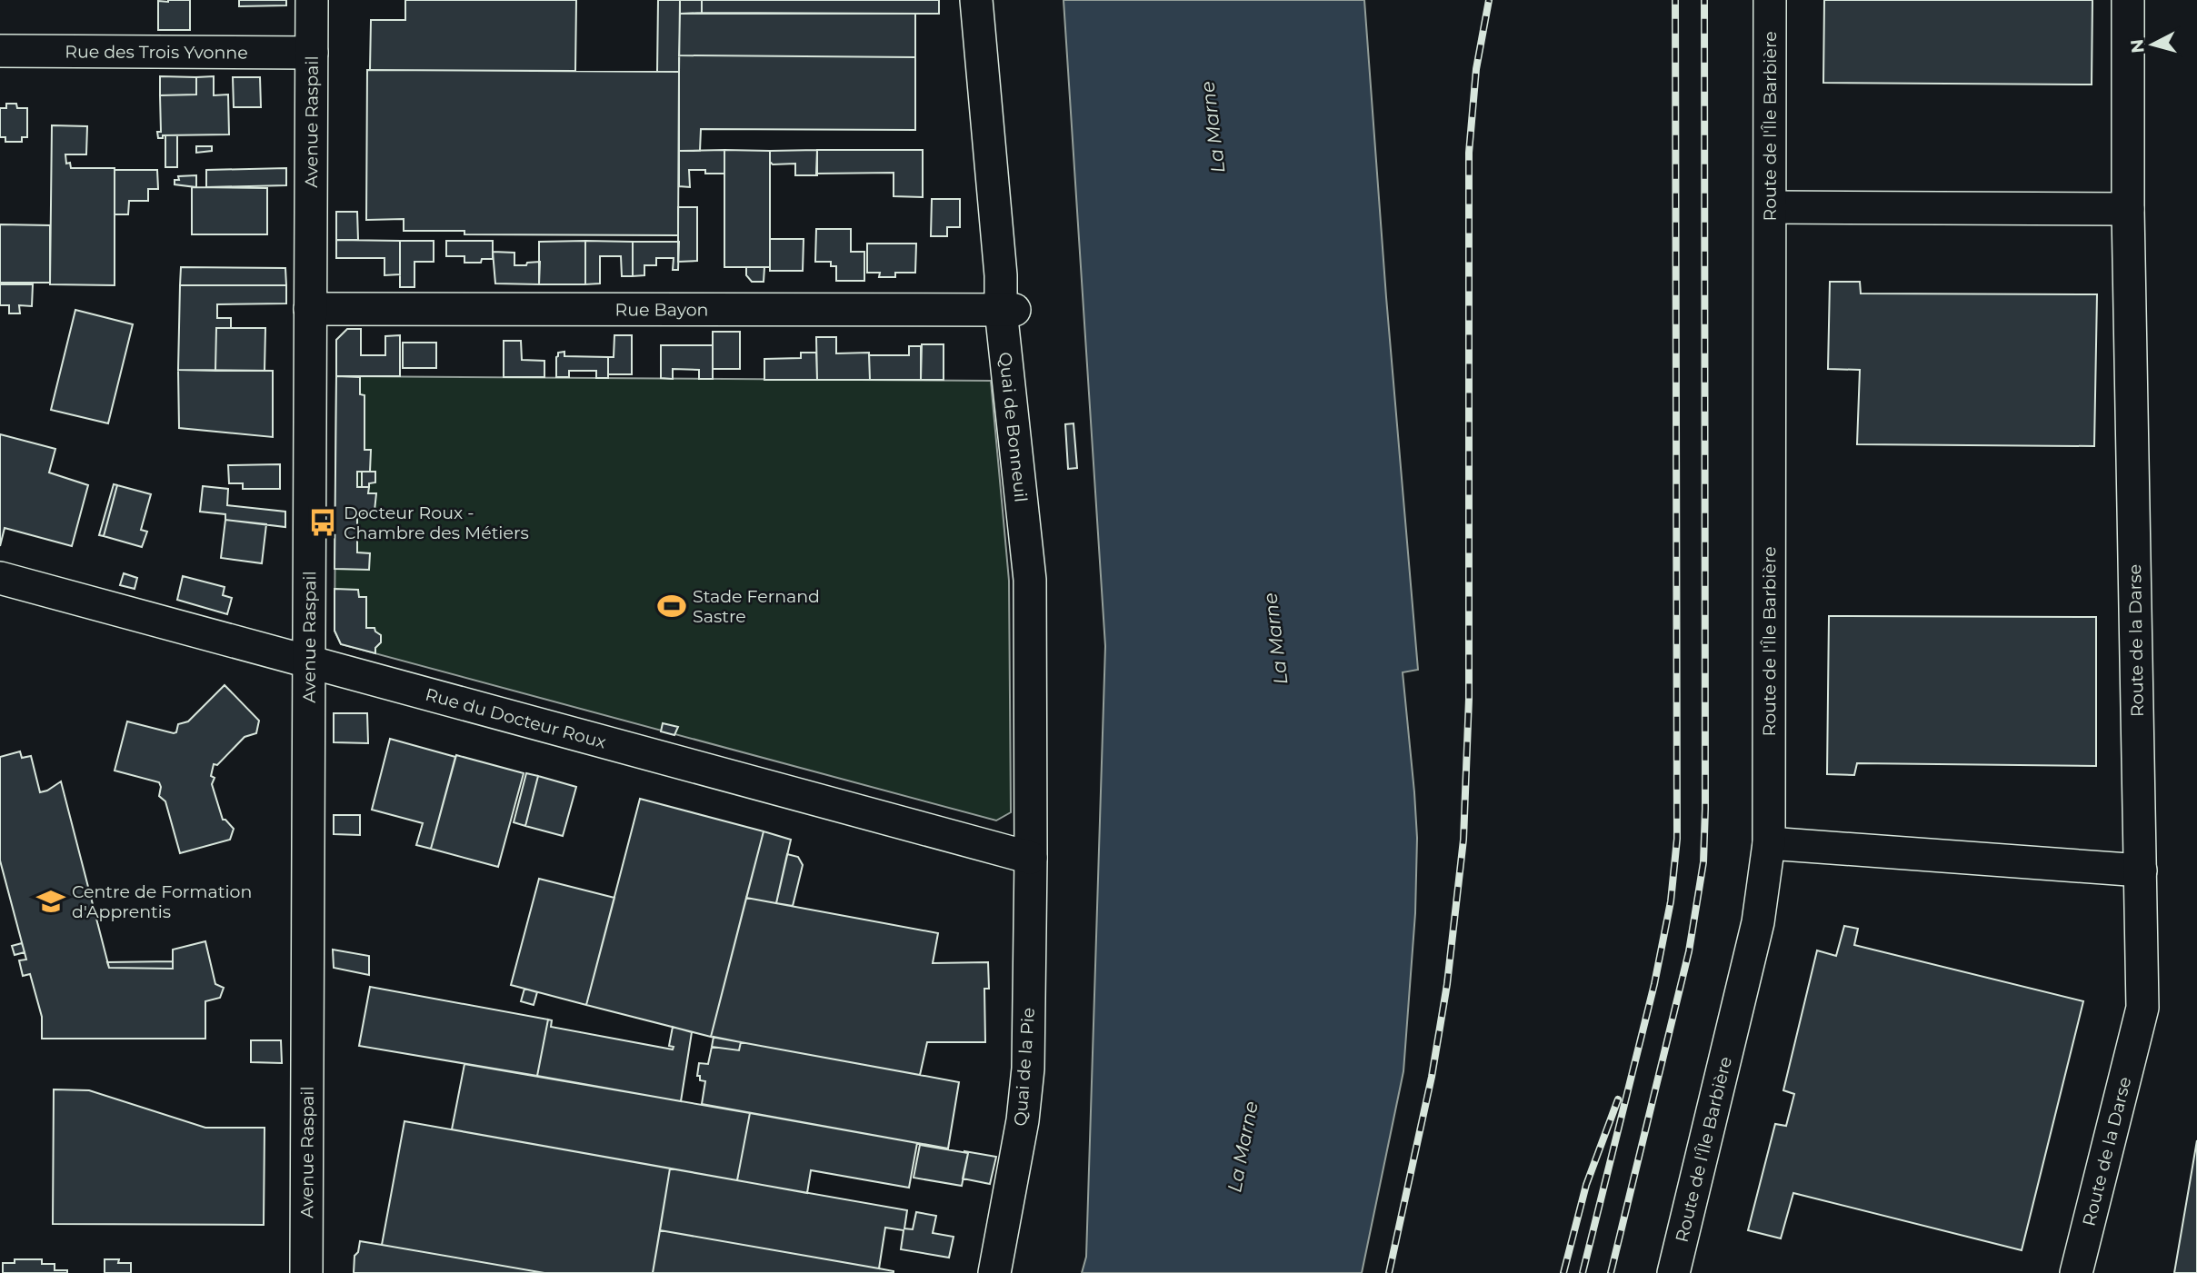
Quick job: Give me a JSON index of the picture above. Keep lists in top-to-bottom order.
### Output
{
  "streets": {
    "street": [
      "Rue des Trois Yvonne",
      "Avenue Raspail",
      "Route de l'Île Barbière",
      "Rue Bayon",
      "Quai de Bonneuil",
      "Route de la Darse",
      "Rue du Docteur Roux",
      "Quai de la Pie"
    ]
  },
  "crossings": [
    ["Rue des Trois Yvonne", "Avenue Raspail"],
    ["Avenue Raspail", "Rue Bayon"],
    ["Avenue Raspail", "Rue du Docteur Roux"],
    ["Rue Bayon", "Quai de Bonneuil"],
    ["Quai de Bonneuil", "Rue du Docteur Roux"],
    ["Quai de Bonneuil", "Quai de la Pie"],
    ["Rue du Docteur Roux", "Quai de la Pie"]
  ],
  "water": ["La Marne"],
  "places": {
    "bus stop": ["Docteur Roux - Chambre des Métiers"],
    "sports": ["Stade Fernand Sastre"],
    "school or university": ["Centre de Formation d'Apprentis"]
  },
  "north": "left"
}
